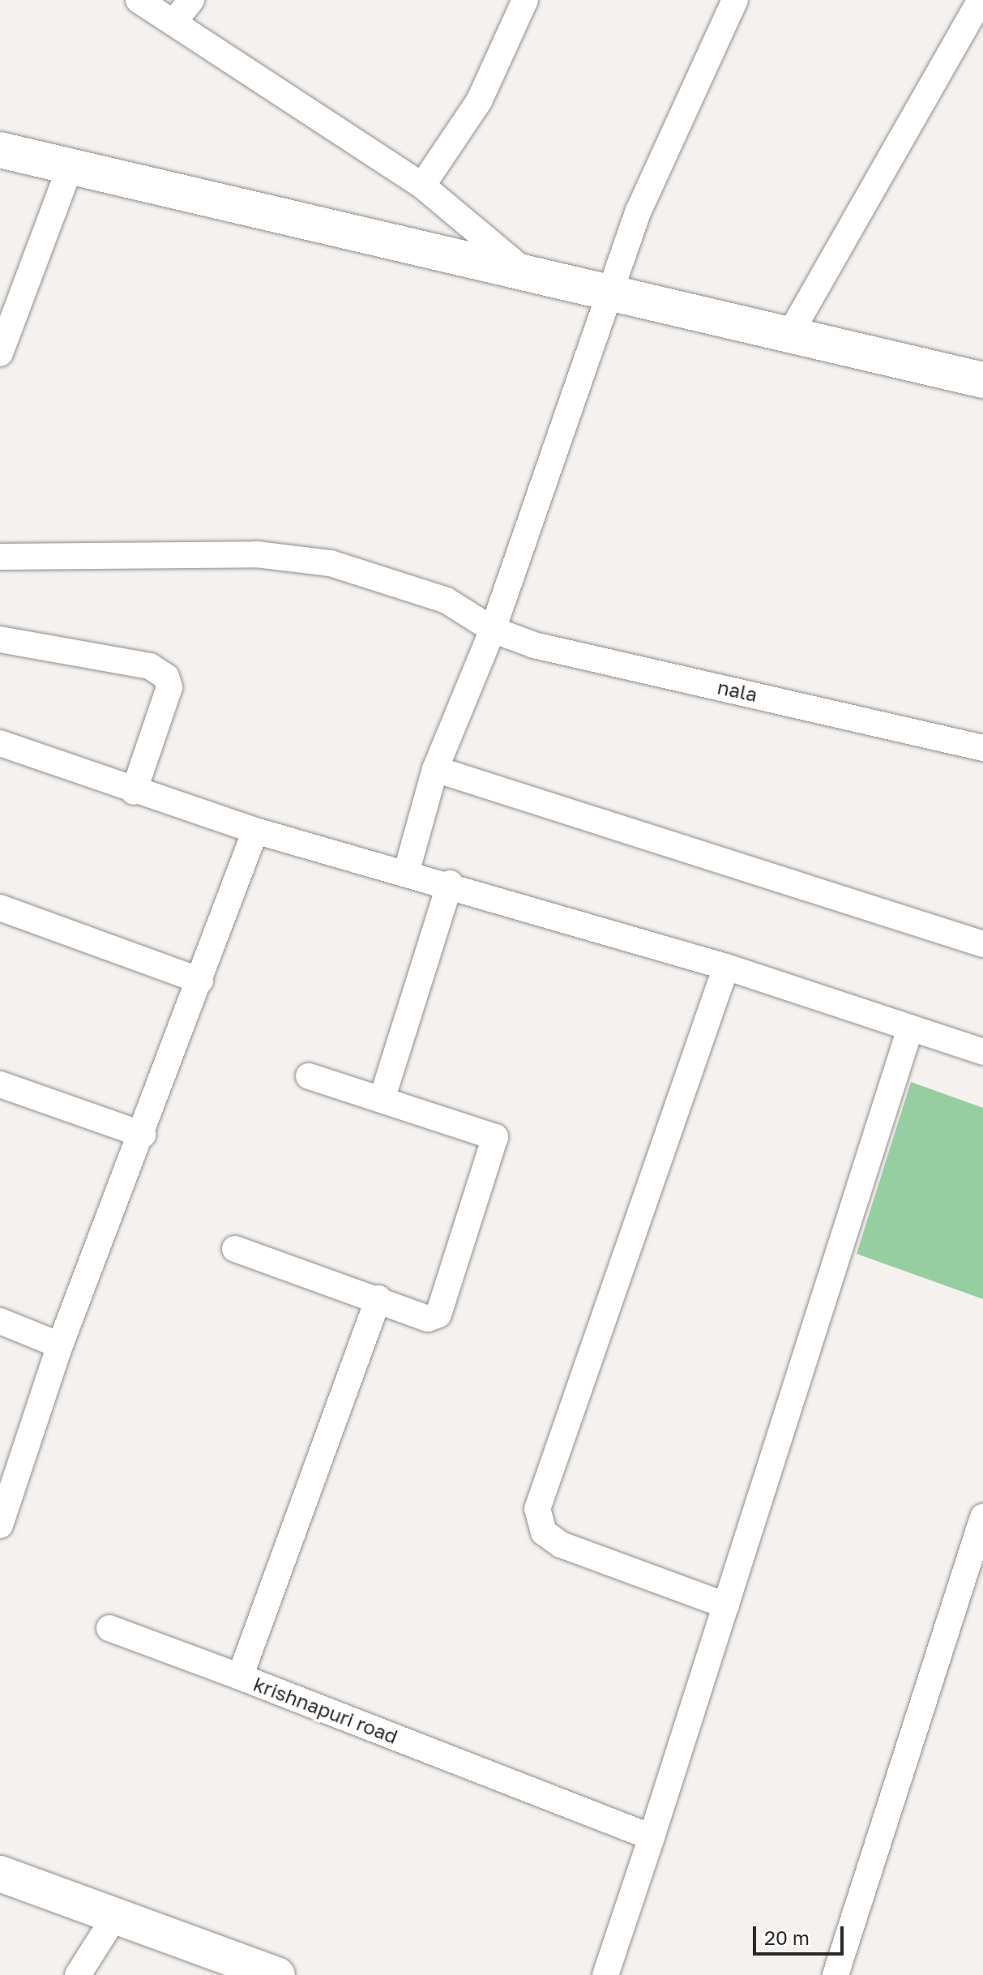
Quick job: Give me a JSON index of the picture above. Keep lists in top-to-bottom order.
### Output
{
  "streets": {
    "street": ["nala", "krishnapuri road"]
  },
  "scale_bar": "20 m"
}
